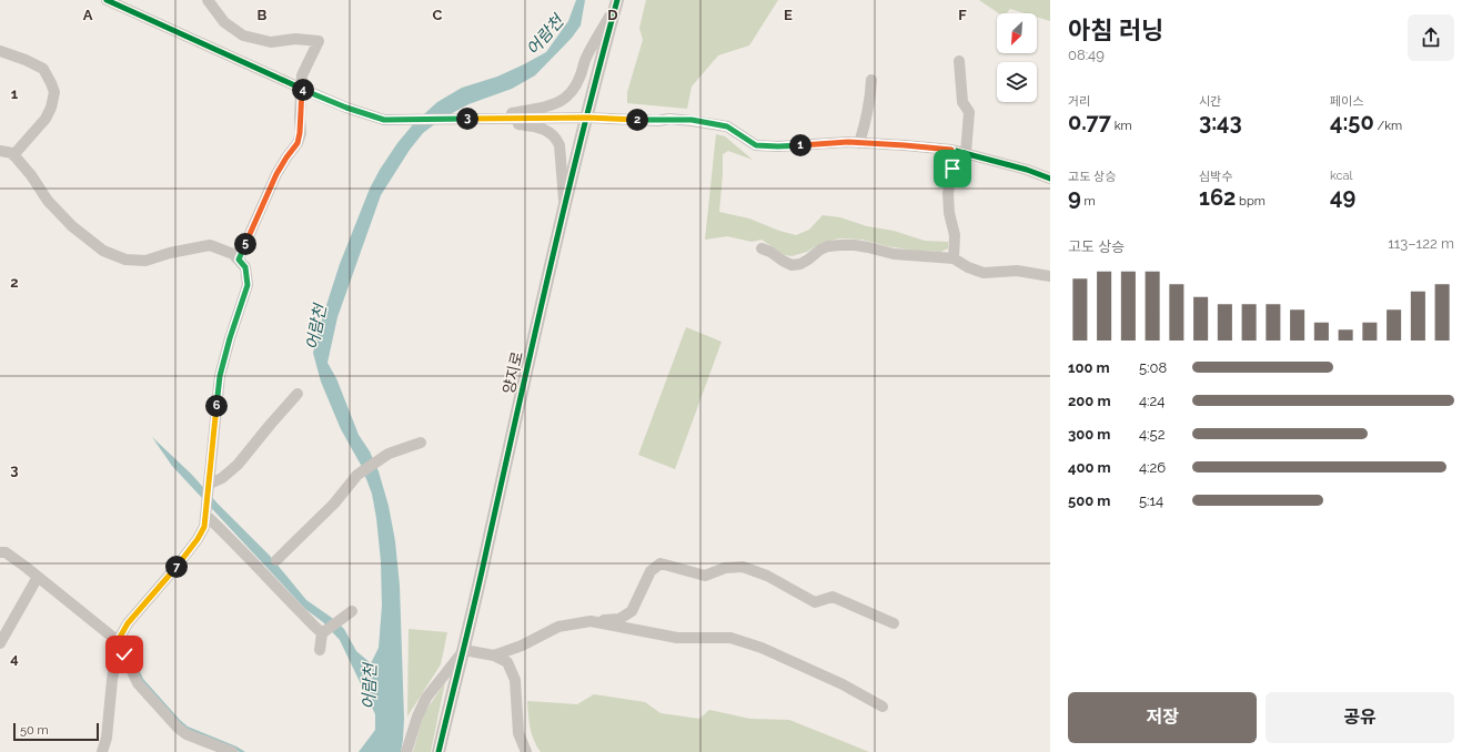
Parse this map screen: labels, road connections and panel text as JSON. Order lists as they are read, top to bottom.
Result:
{
  "streets": {
    "street": ["양지로"]
  },
  "water": ["어람천"],
  "scale_bar": "50 m",
  "north": "bottom left",
  "page": {
    "heading": ["아침 러닝", "08:49"],
    "stats": [
      ["거리", "0.77 km"],
      ["시간", "3:43"],
      ["페이스", "4:50 /km"],
      ["고도 상승", "9 m"],
      ["심박수", "162 bpm"],
      ["kcal", "49"]
    ],
    "pins": [
      "4",
      "3",
      "2",
      "1",
      "5",
      "6",
      "7"
    ],
    "chart": ["고도 상승", "113–122 m"],
    "list": [
      {
        "name": "100 m",
        "note": "5:08"
      },
      {
        "name": "200 m",
        "note": "4:24"
      },
      {
        "name": "300 m",
        "note": "4:52"
      },
      {
        "name": "400 m",
        "note": "4:26"
      },
      {
        "name": "500 m",
        "note": "5:14"
      }
    ],
    "buttons": ["저장", "공유"],
    "scale": "50 m"
  },
  "grid": {
    "columns": [
      "A",
      "B",
      "C",
      "D",
      "E",
      "F"
    ],
    "rows": [
      "1",
      "2",
      "3",
      "4"
    ]
  }
}
